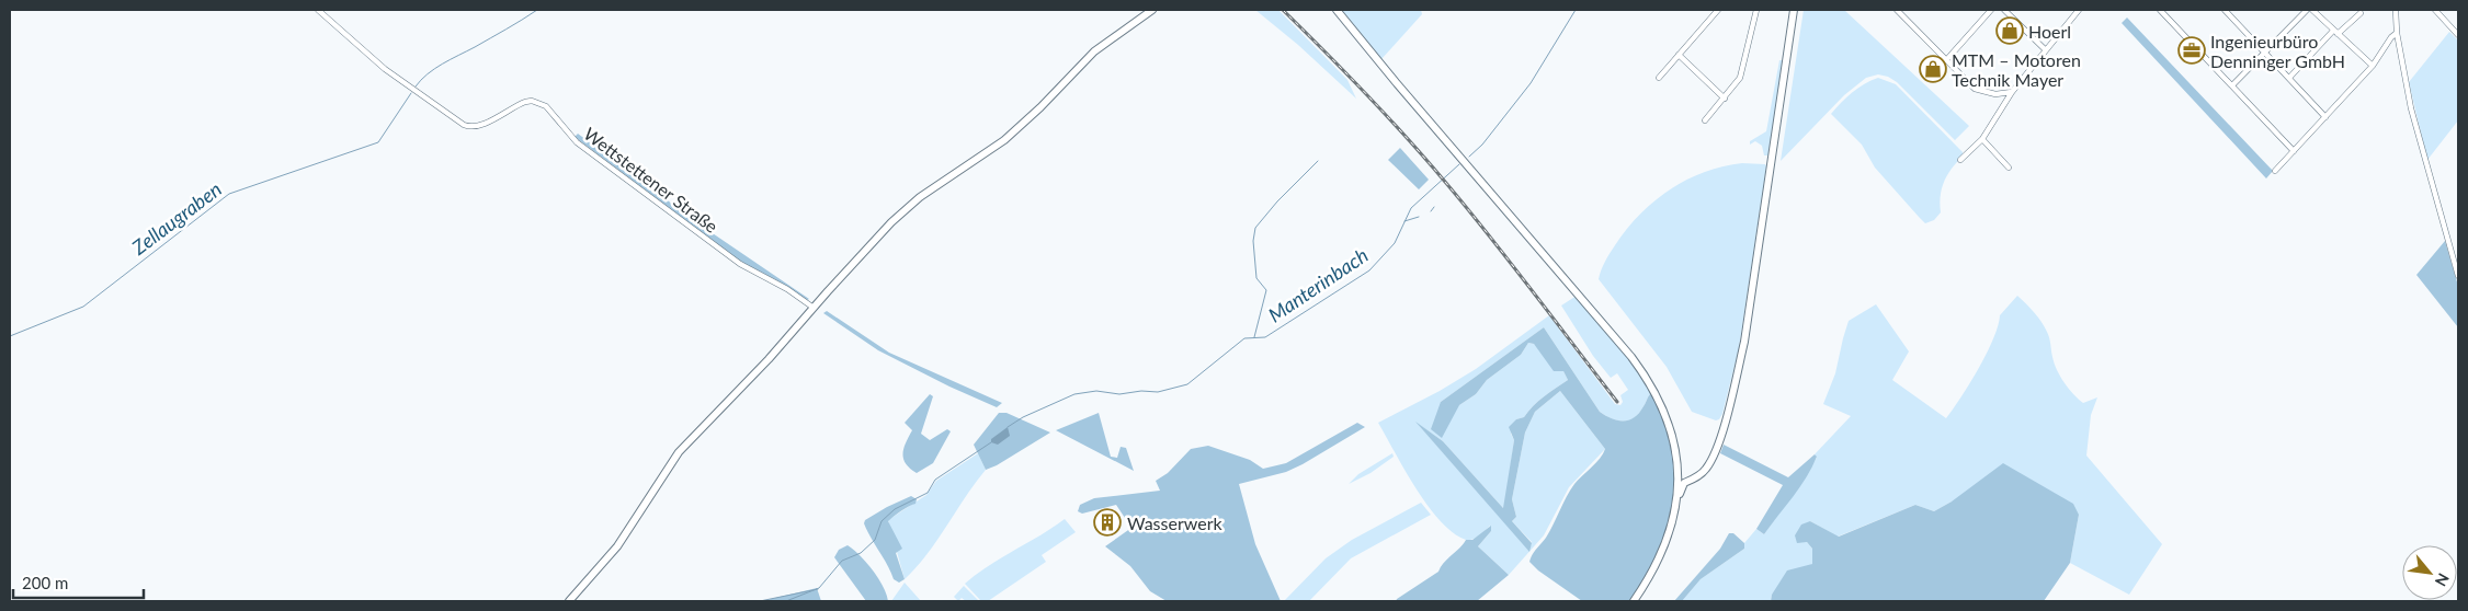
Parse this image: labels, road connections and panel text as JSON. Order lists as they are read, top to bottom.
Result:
{
  "streets": {
    "street": ["Wettstettener Straße"]
  },
  "water": ["Zellaugraben", "Manterinbach"],
  "places": {
    "shop": ["Hoerl", "MTM – Motoren Technik Mayer"],
    "office": ["Ingenieurbüro Denninger GmbH"],
    "building": ["Wasserwerk"]
  },
  "scale_bar": "200 m",
  "north": "bottom right"
}
